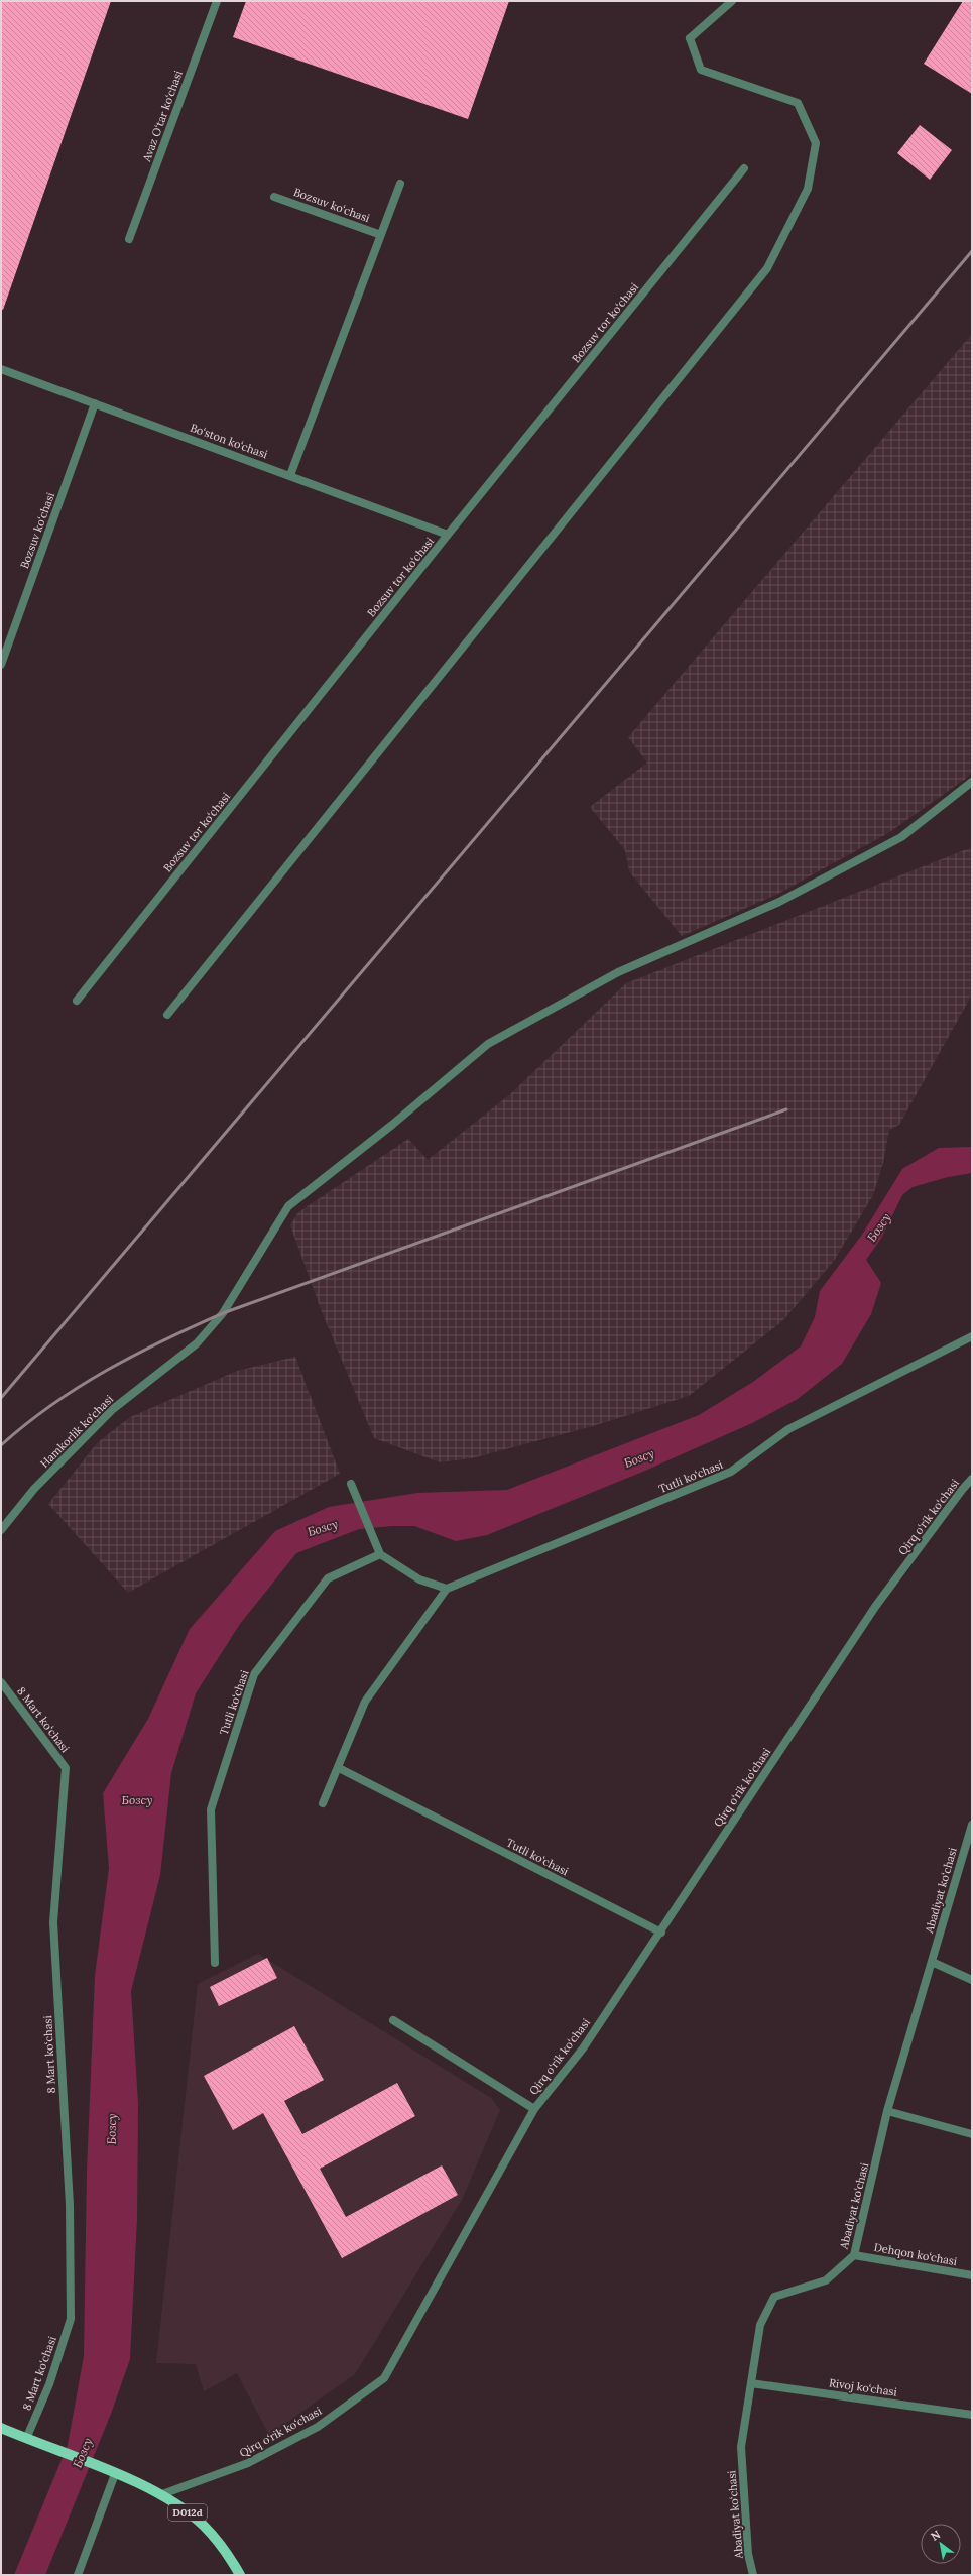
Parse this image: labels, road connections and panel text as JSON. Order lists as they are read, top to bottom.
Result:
{
  "streets": {
    "main road": ["D012d"],
    "street": [
      "Avaz O‘tar ko‘chasi",
      "Bozsuv ko‘chasi",
      "Bozsuv tor ko‘chasi",
      "Bo‘ston ko‘chasi",
      "Hamkorlik ko‘chasi",
      "Tutli ko‘chasi",
      "Qirq o‘rik ko‘chasi",
      "8 Mart ko‘chasi",
      "Abadiyat ko‘chasi",
      "Dehqon ko‘chasi",
      "Rivoj ko‘chasi"
    ]
  },
  "crossings": [
    ["Bozsuv ko‘chasi", "Bo‘ston ko‘chasi"],
    ["Bozsuv tor ko‘chasi", "Bo‘ston ko‘chasi"],
    ["Tutli ko‘chasi", "Qirq o‘rik ko‘chasi"],
    ["Qirq o‘rik ko‘chasi", "D012d"],
    ["8 Mart ko‘chasi", "D012d"],
    ["Abadiyat ko‘chasi", "Dehqon ko‘chasi"],
    ["Abadiyat ko‘chasi", "Rivoj ko‘chasi"]
  ],
  "water": ["Бозсу"],
  "north": "top left"
}
